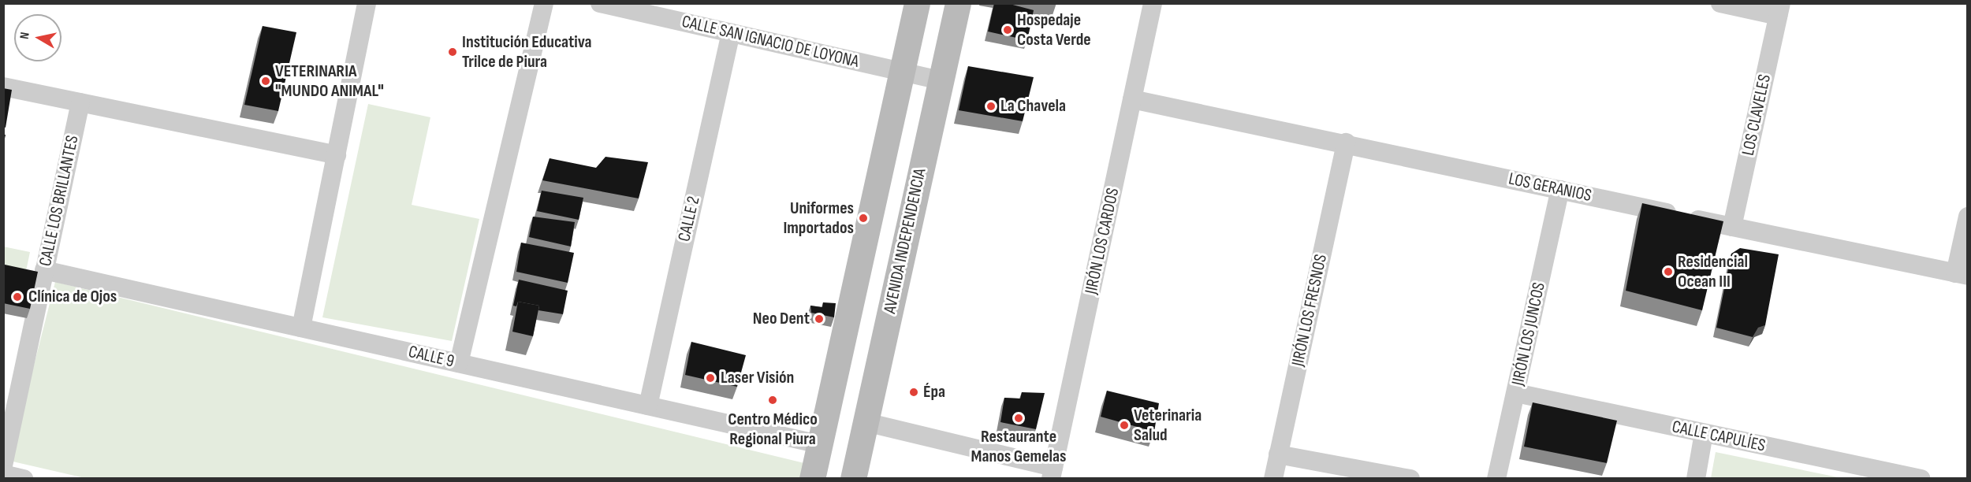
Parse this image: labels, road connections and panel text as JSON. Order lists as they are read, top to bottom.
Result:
{
  "streets": {
    "main road": ["AVENIDA INDEPENDENCIA"],
    "street": [
      "CALLE SAN IGNACIO DE LOYONA",
      "LOS CLAVELES",
      "LOS GERANIOS",
      "CALLE LOS BRILLANTES",
      "CALLE 2",
      "JIRÓN LOS CARDOS",
      "JIRÓN LOS FRESNOS",
      "JIRÓN LOS JUNCOS",
      "CALLE 9",
      "CALLE CAPULÍES"
    ]
  },
  "crossings": [
    ["CALLE SAN IGNACIO DE LOYONA", "CALLE 2"],
    ["CALLE SAN IGNACIO DE LOYONA", "AVENIDA INDEPENDENCIA"],
    ["LOS CLAVELES", "LOS GERANIOS"],
    ["LOS GERANIOS", "JIRÓN LOS CARDOS"],
    ["LOS GERANIOS", "JIRÓN LOS FRESNOS"],
    ["LOS GERANIOS", "JIRÓN LOS JUNCOS"],
    ["CALLE LOS BRILLANTES", "CALLE 9"],
    ["CALLE 2", "CALLE 9"],
    ["JIRÓN LOS JUNCOS", "CALLE CAPULÍES"]
  ],
  "places": [
    "Hospedaje Costa Verde",
    "Institución Educativa Trilce de Piura",
    "VETERINARIA \"MUNDO ANIMAL\"",
    "La Chavela",
    "Uniformes Importados",
    "Residencial Ocean III",
    "Clínica de Ojos",
    "Neo Dent",
    "Laser Visión",
    "Épa",
    "Centro Médico Regional Piura",
    "Restaurante Manos Gemelas",
    "Veterinaria Salud"
  ],
  "north": "left"
}
